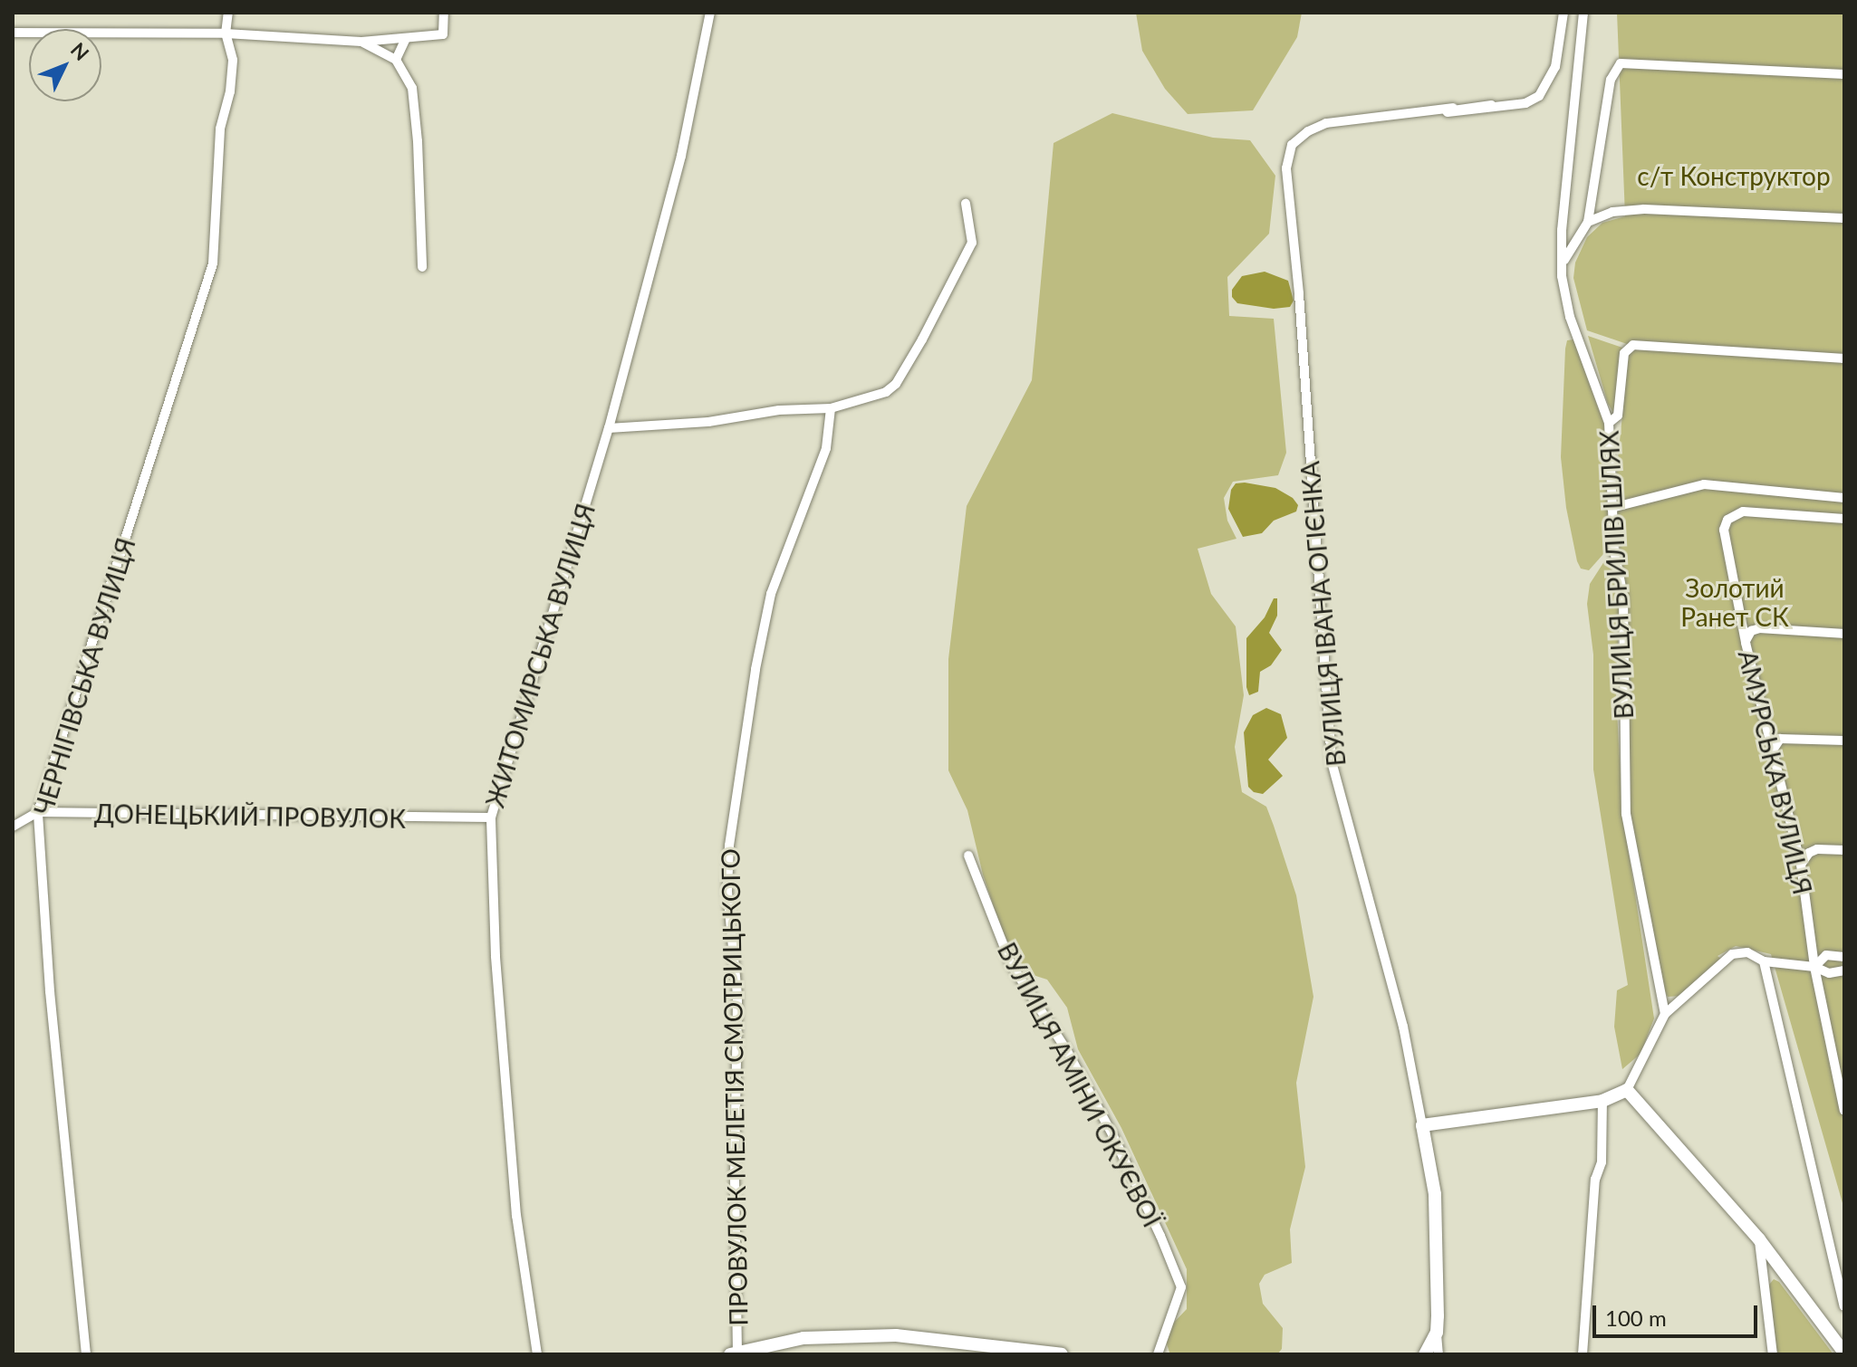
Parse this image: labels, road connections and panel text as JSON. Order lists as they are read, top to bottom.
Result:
{
  "streets": {
    "street": [
      "ВУЛИЦЯ БРИЛІВ ШЛЯХ",
      "ВУЛИЦЯ ІВАНА ОГІЄНКА",
      "ЖИТОМИРСЬКА ВУЛИЦЯ",
      "ЧЕРНІГІВСЬКА ВУЛИЦЯ",
      "АМУРСЬКА ВУЛИЦЯ",
      "ДОНЕЦЬКИЙ ПРОВУЛОК",
      "ВУЛИЦЯ АМІНИ ОКУЄВОЇ",
      "ПРОВУЛОК МЕЛЕТІЯ СМОТРИЦЬКОГО"
    ]
  },
  "crossings": [
    ["ЖИТОМИРСЬКА ВУЛИЦЯ", "ДОНЕЦЬКИЙ ПРОВУЛОК"],
    ["ЧЕРНІГІВСЬКА ВУЛИЦЯ", "ДОНЕЦЬКИЙ ПРОВУЛОК"]
  ],
  "parks": ["с/т Конструктор", "Золотий Ранет СК"],
  "scale_bar": "100 m",
  "north": "top right"
}
